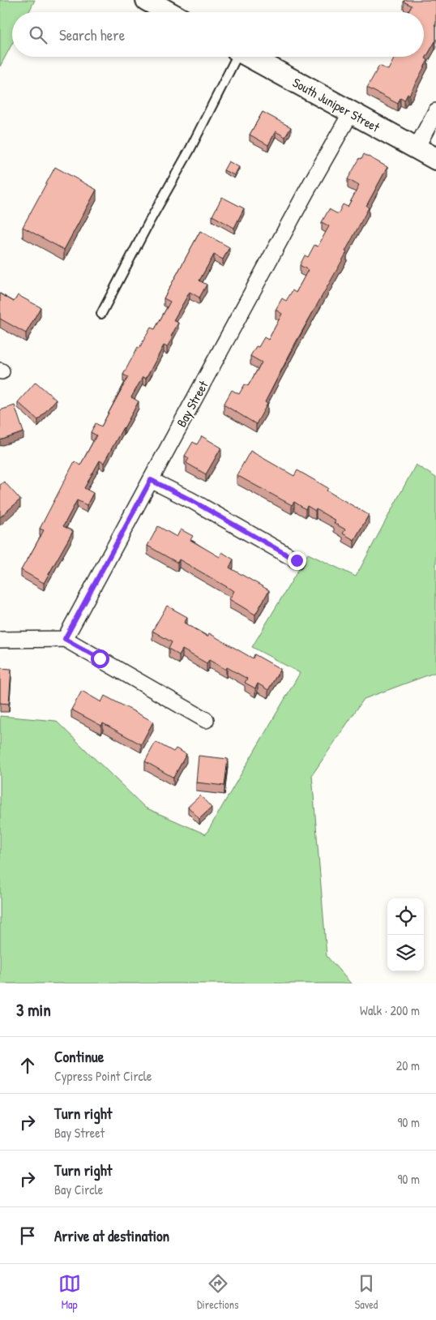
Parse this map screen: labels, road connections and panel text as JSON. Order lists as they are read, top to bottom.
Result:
{
  "streets": {
    "street": ["South Juniper Street", "Bay Street"]
  },
  "crossings": [
    ["South Juniper Street", "Bay Street"]
  ],
  "page": {
    "search": "Search here",
    "heading": ["3 min", "Walk · 200 m"],
    "list": [
      ["Continue", "Cypress Point Circle", "20 m"],
      ["Turn right", "Bay Street", "90 m"],
      ["Turn right", "Bay Circle", "90 m"],
      "Arrive at destination"
    ],
    "nav": ["Map", "Directions", "Saved"]
  }
}
